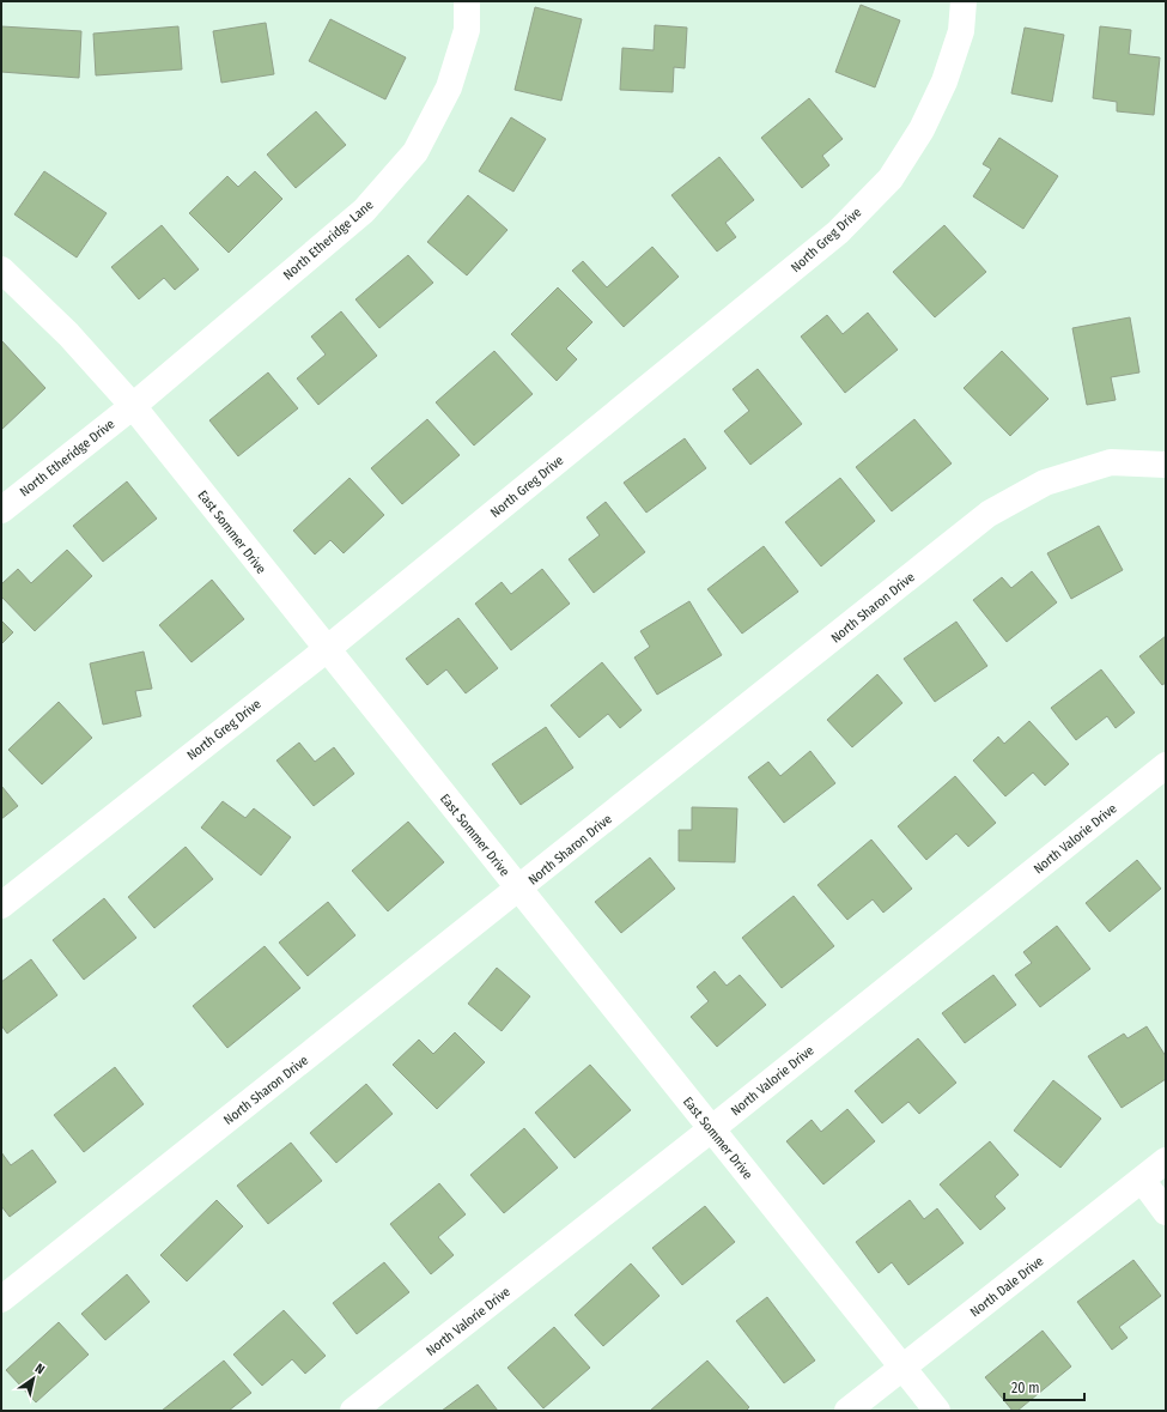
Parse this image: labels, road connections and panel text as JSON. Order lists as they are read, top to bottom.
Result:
{
  "streets": {
    "street": [
      "North Etheridge Lane",
      "North Greg Drive",
      "North Etheridge Drive",
      "East Sommer Drive",
      "North Sharon Drive",
      "North Valorie Drive",
      "North Dale Drive"
    ]
  },
  "crossings": [
    ["North Etheridge Lane", "North Etheridge Drive"],
    ["North Etheridge Lane", "East Sommer Drive"],
    ["North Greg Drive", "East Sommer Drive"],
    ["North Etheridge Drive", "East Sommer Drive"],
    ["East Sommer Drive", "North Sharon Drive"],
    ["East Sommer Drive", "North Valorie Drive"],
    ["East Sommer Drive", "North Dale Drive"]
  ],
  "scale_bar": "20 m",
  "north": "top right"
}
